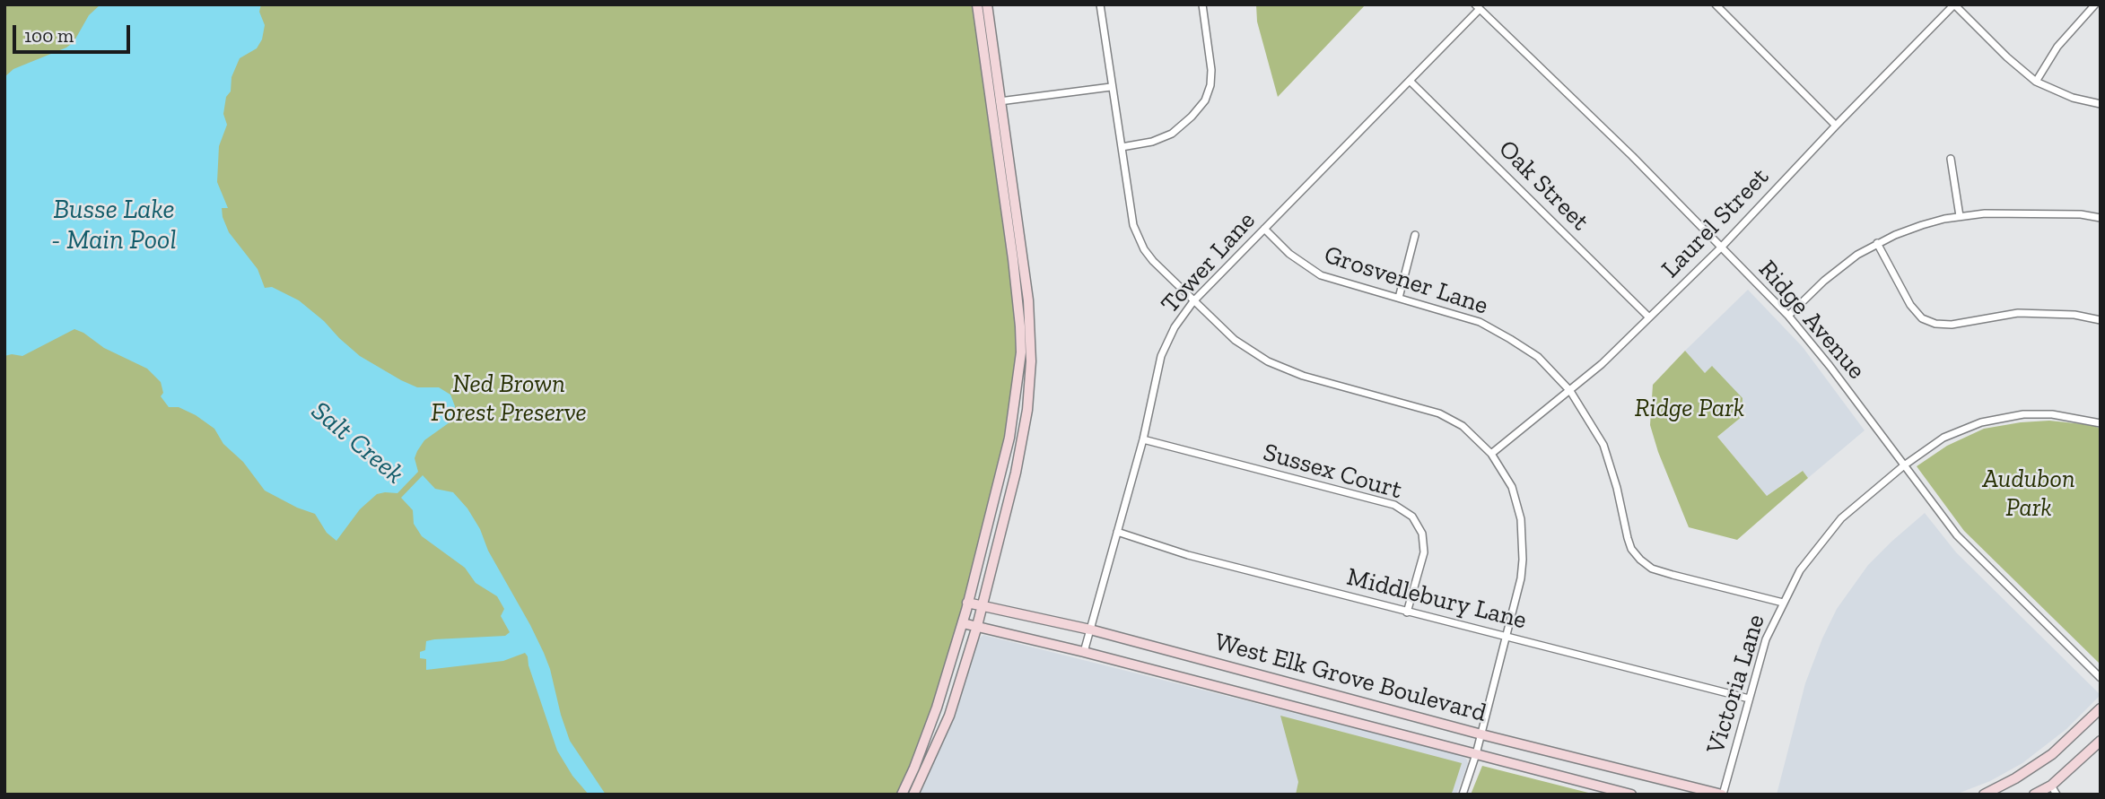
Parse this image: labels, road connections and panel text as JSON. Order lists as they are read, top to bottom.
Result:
{
  "streets": {
    "street": [
      "Oak Street",
      "Laurel Street",
      "Tower Lane",
      "Grosvener Lane",
      "Ridge Avenue",
      "Sussex Court",
      "Middlebury Lane",
      "West Elk Grove Boulevard",
      "Victoria Lane"
    ]
  },
  "crossings": [
    ["Oak Street", "Laurel Street"],
    ["Oak Street", "Tower Lane"],
    ["Laurel Street", "Grosvener Lane"],
    ["Laurel Street", "Ridge Avenue"],
    ["Tower Lane", "Grosvener Lane"],
    ["Tower Lane", "Ridge Avenue"],
    ["Tower Lane", "Sussex Court"],
    ["Tower Lane", "Middlebury Lane"],
    ["Tower Lane", "West Elk Grove Boulevard"],
    ["Grosvener Lane", "Victoria Lane"],
    ["Ridge Avenue", "Victoria Lane"],
    ["Sussex Court", "Middlebury Lane"],
    ["Middlebury Lane", "Victoria Lane"],
    ["West Elk Grove Boulevard", "Victoria Lane"]
  ],
  "water": ["Busse Lake - Main Pool", "Salt Creek"],
  "parks": ["Ned Brown Forest Preserve", "Ridge Park", "Audubon Park"],
  "scale_bar": "100 m"
}
